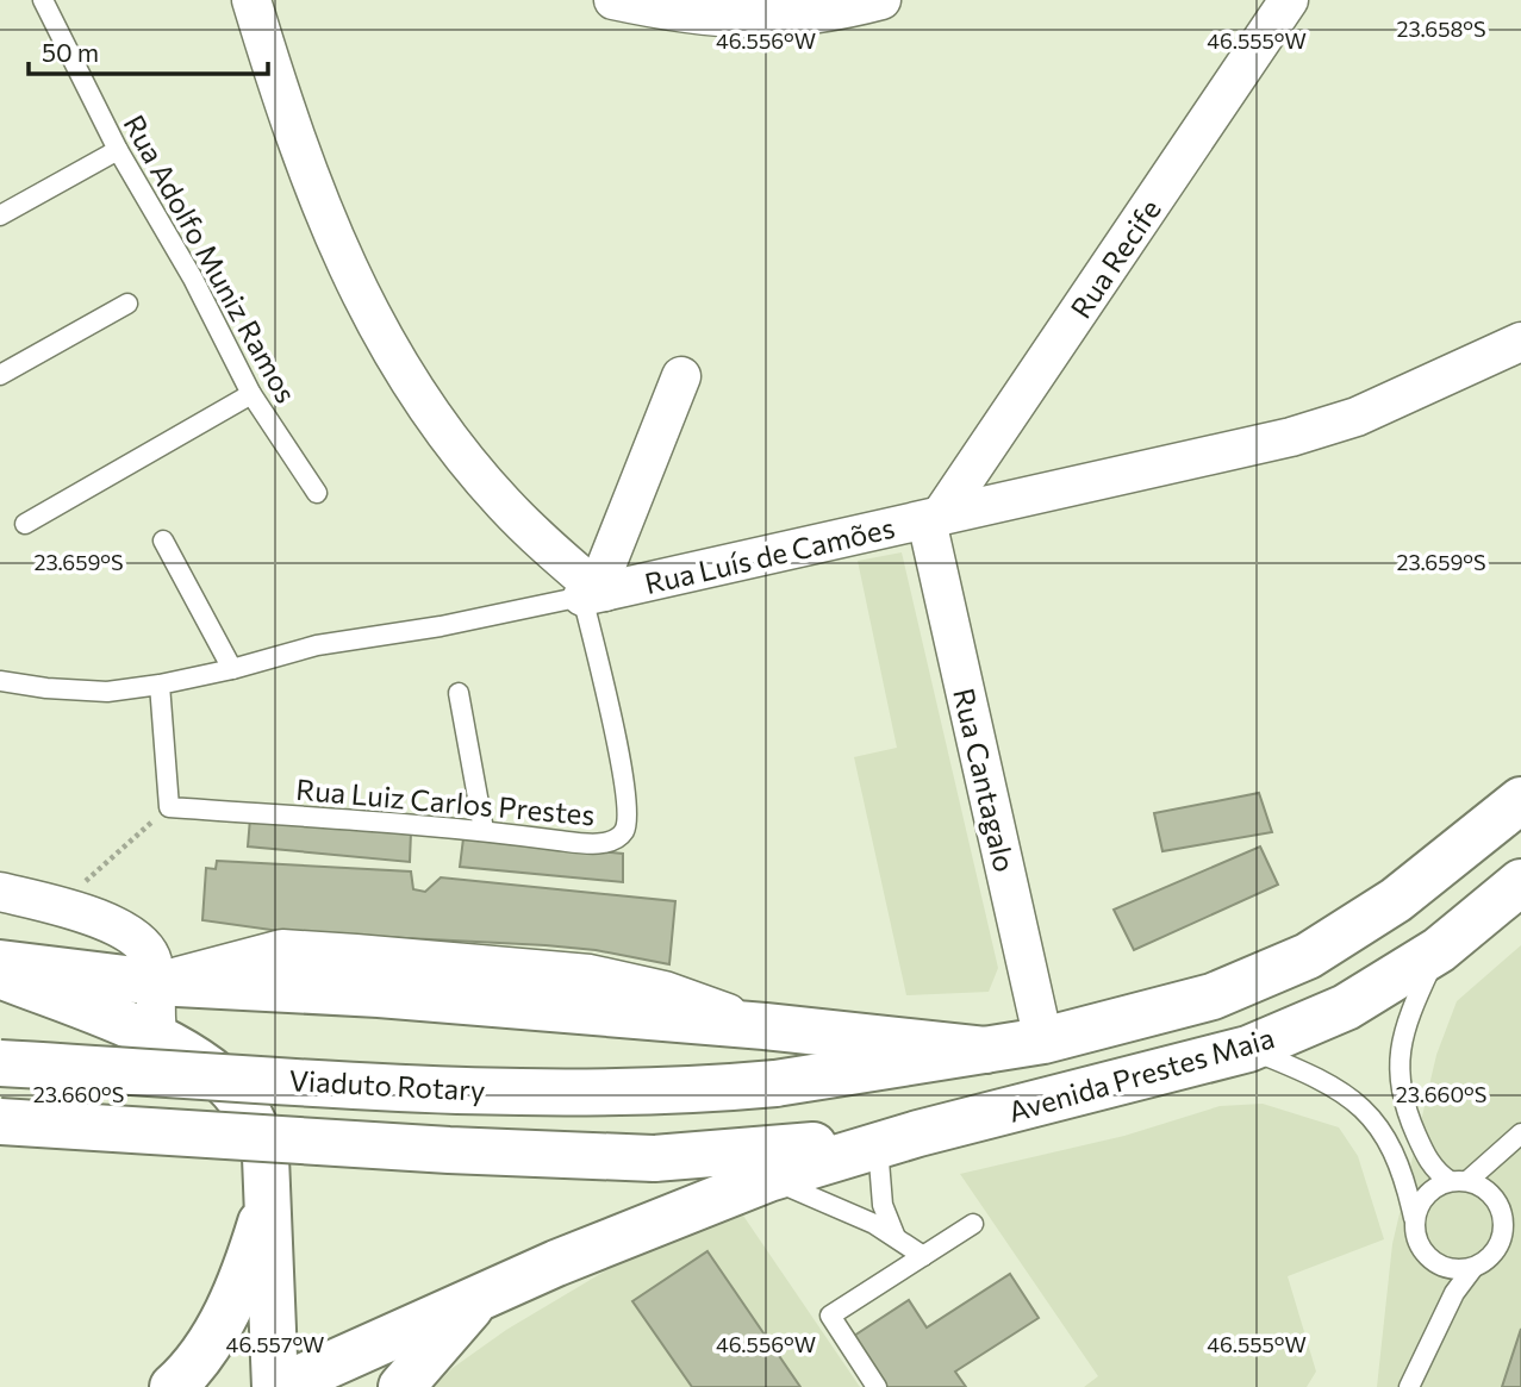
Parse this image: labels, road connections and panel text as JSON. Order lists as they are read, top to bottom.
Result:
{
  "streets": {
    "main road": ["Avenida Prestes Maia", "Viaduto Rotary"],
    "street": ["Rua Recife", "Rua Luís de Camões", "Rua Cantagalo"],
    "lane": ["Rua Adolfo Muniz Ramos", "Rua Luiz Carlos Prestes"]
  },
  "crossings": [
    ["Rua Recife", "Rua Luís de Camões"],
    ["Rua Recife", "Rua Cantagalo"],
    ["Rua Luís de Camões", "Rua Cantagalo"],
    ["Rua Luís de Camões", "Rua Luiz Carlos Prestes"],
    ["Rua Cantagalo", "Avenida Prestes Maia"],
    ["Avenida Prestes Maia", "Viaduto Rotary"]
  ],
  "scale_bar": "50 m",
  "coordinates": [
    "23.658°S",
    "46.556°W",
    "46.555°W",
    "23.659°S",
    "23.660°S",
    "46.557°W"
  ]
}
